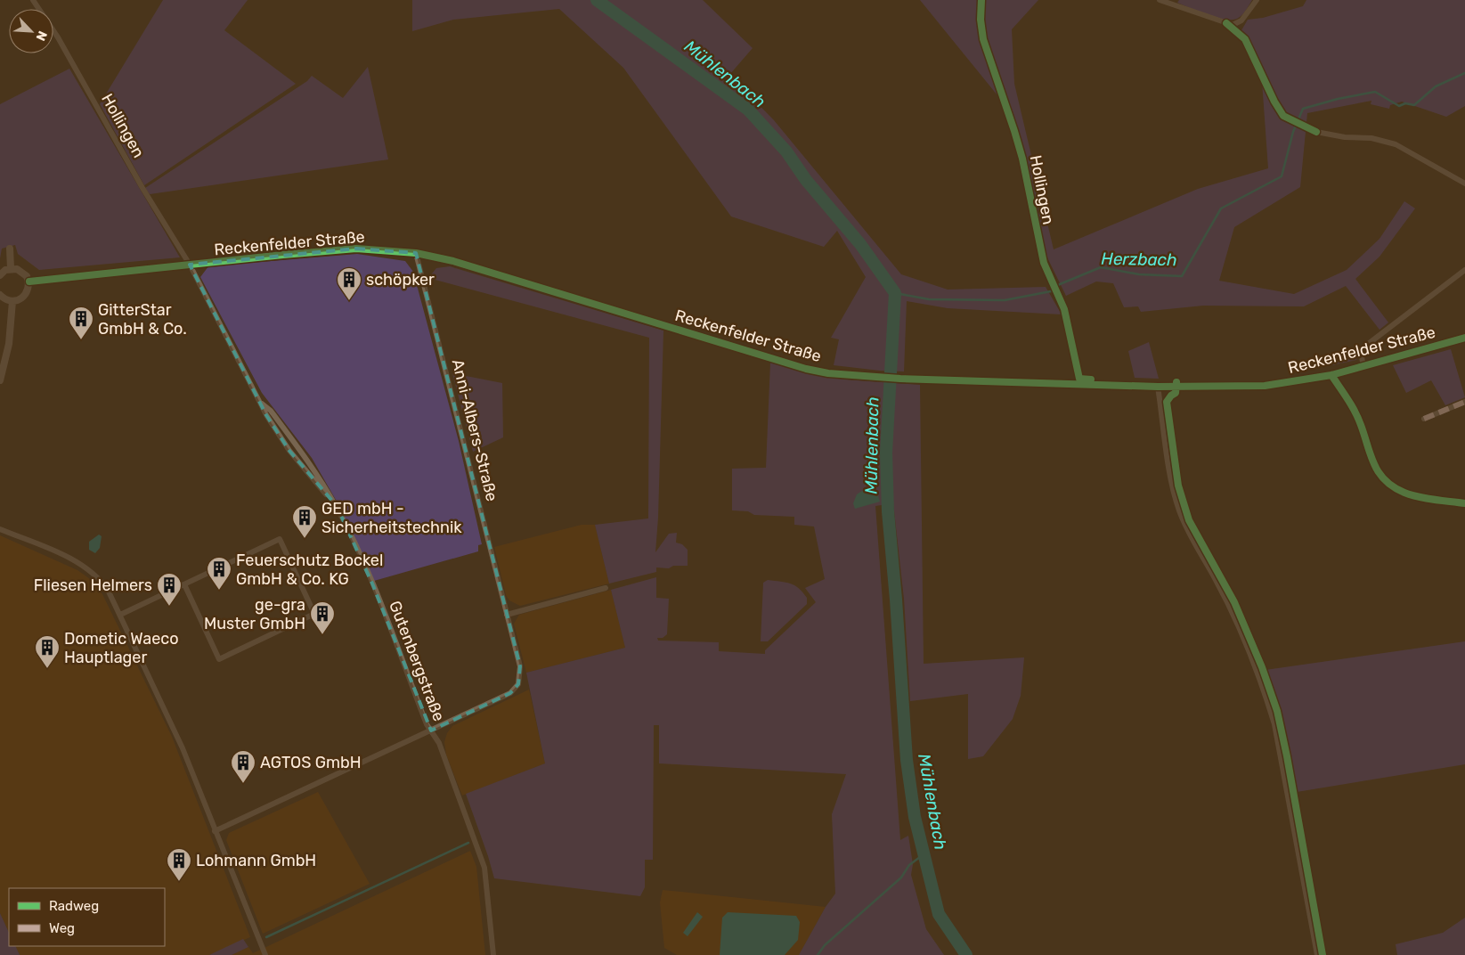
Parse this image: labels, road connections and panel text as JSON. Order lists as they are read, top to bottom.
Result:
{
  "streets": {
    "street": [
      "Hollingen",
      "Reckenfelder Straße",
      "Anni-Albers-Straße",
      "Gutenbergstraße"
    ]
  },
  "crossings": [
    ["Hollingen", "Reckenfelder Straße"],
    ["Hollingen", "Gutenbergstraße"],
    ["Reckenfelder Straße", "Anni-Albers-Straße"],
    ["Reckenfelder Straße", "Gutenbergstraße"],
    ["Anni-Albers-Straße", "Gutenbergstraße"]
  ],
  "water": ["Mühlenbach", "Herzbach"],
  "places": {
    "building": [
      "schöpker",
      "GitterStar GmbH & Co.",
      "GED mbH - Sicherheitstechnik",
      "Feuerschutz Bockel GmbH & Co. KG",
      "Fliesen Helmers",
      "ge-gra Muster GmbH",
      "Dometic Waeco Hauptlager",
      "AGTOS GmbH",
      "Lohmann GmbH"
    ]
  },
  "legend": ["Radweg", "Weg"],
  "north": "bottom right"
}
